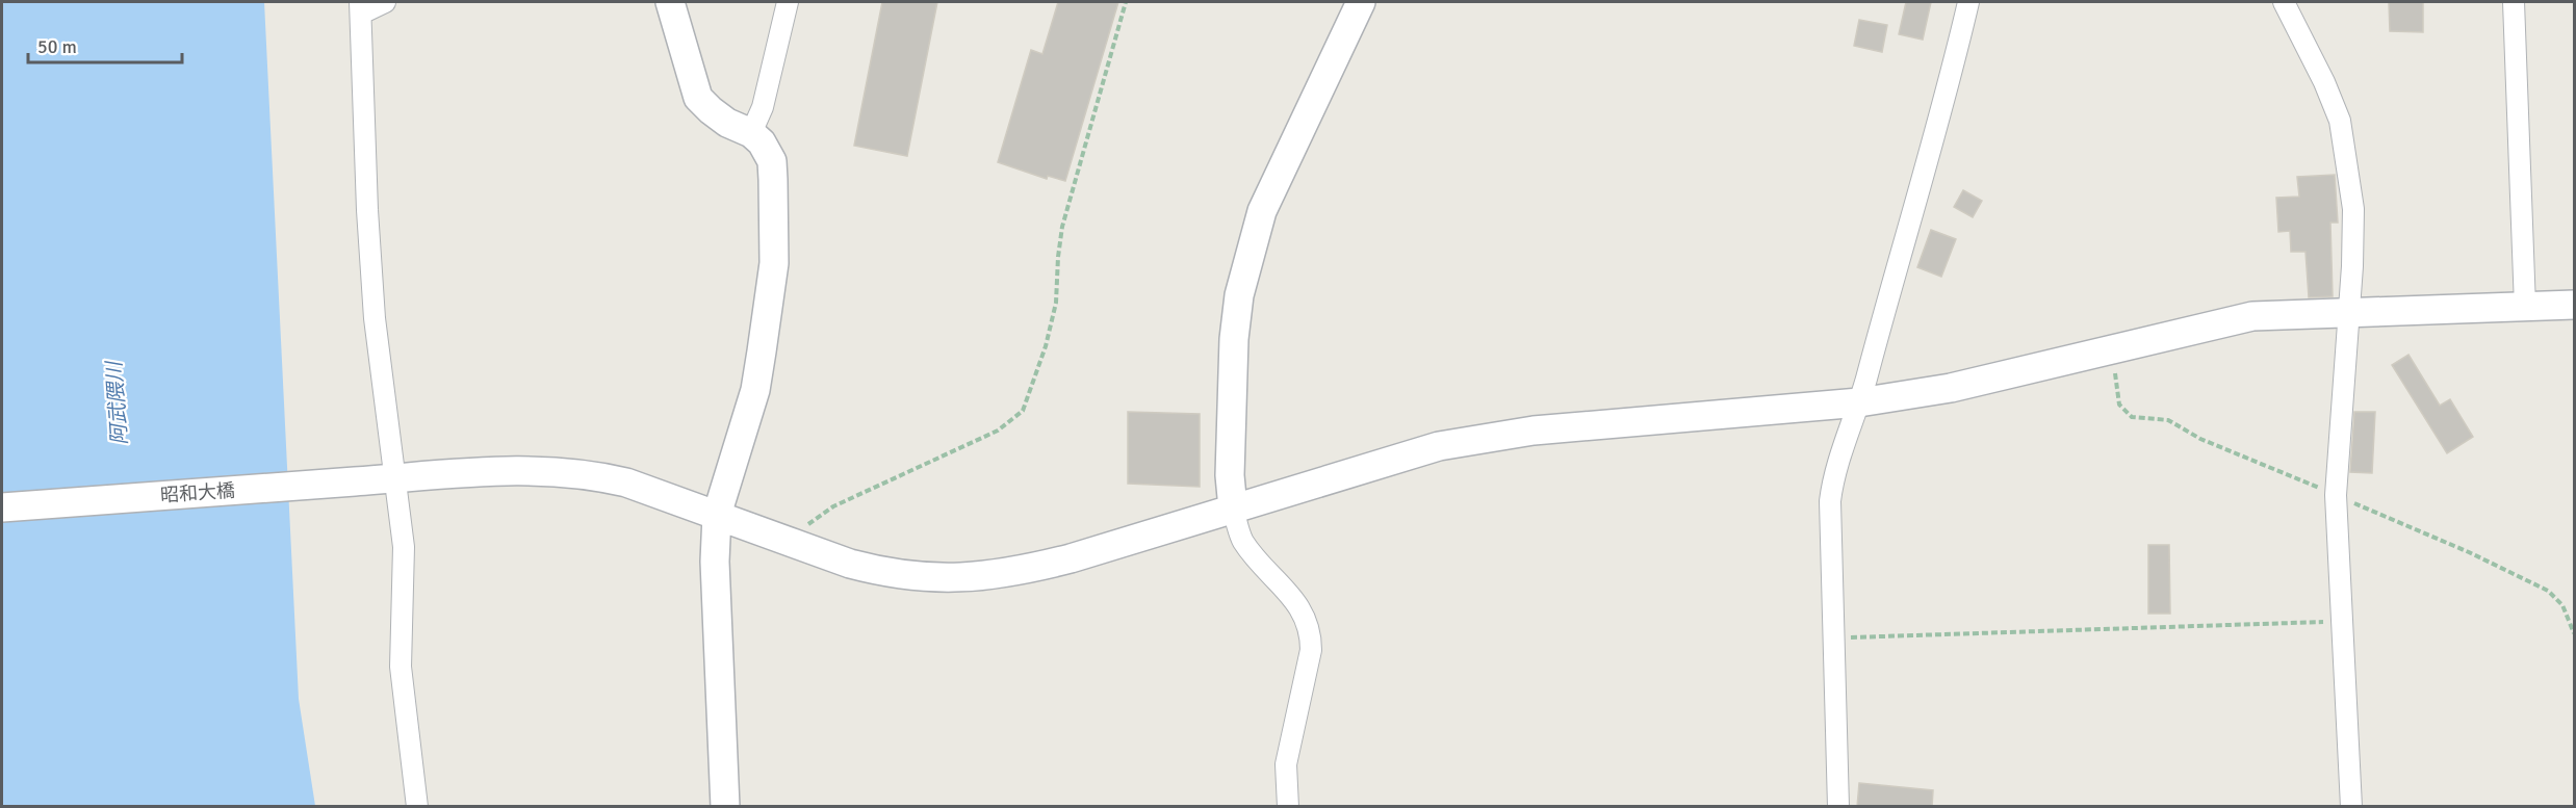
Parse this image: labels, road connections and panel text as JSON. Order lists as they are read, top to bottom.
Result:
{
  "streets": {
    "street": ["昭和大橋"]
  },
  "water": ["阿武隈川"],
  "scale_bar": "50 m"
}
